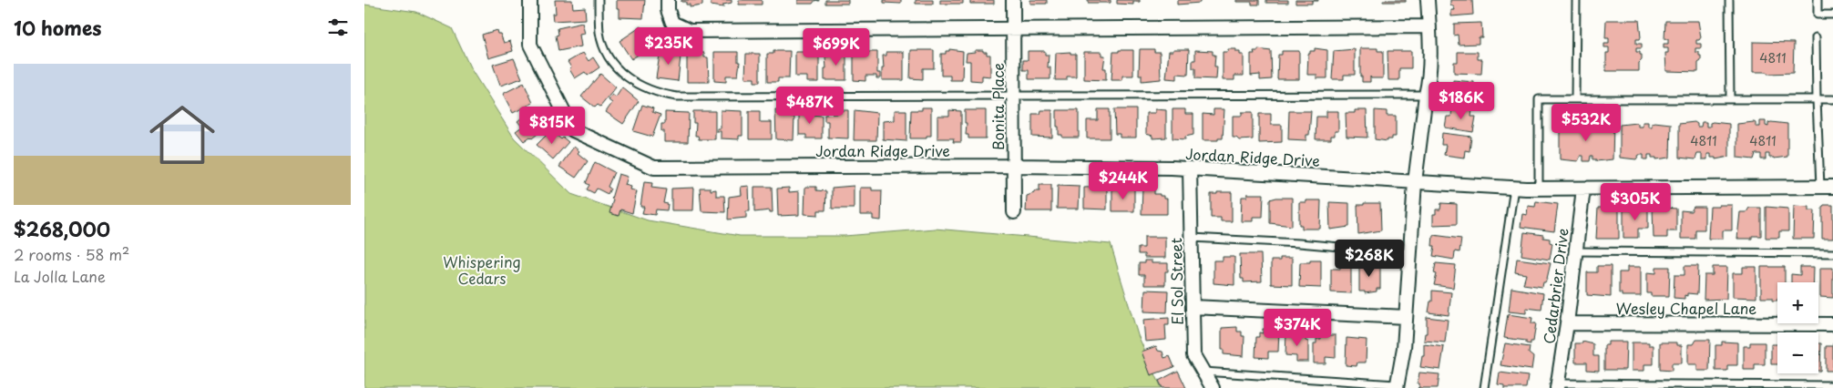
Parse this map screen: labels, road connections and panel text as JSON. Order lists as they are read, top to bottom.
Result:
{
  "streets": {
    "street": [
      "Bonita Place",
      "Jordan Ridge Drive",
      "El Sol Street",
      "Cedarbrier Drive",
      "Wesley Chapel Lane"
    ]
  },
  "crossings": [
    ["Bonita Place", "Jordan Ridge Drive"],
    ["Jordan Ridge Drive", "El Sol Street"],
    ["Jordan Ridge Drive", "Cedarbrier Drive"],
    ["Cedarbrier Drive", "Wesley Chapel Lane"]
  ],
  "parks": ["Whispering Cedars"],
  "house_numbers": ["4811", "4811", "4811"],
  "page": {
    "heading": "10 homes",
    "price": [
      "$235K",
      "$699K",
      "$186K",
      "$487K",
      "$532K",
      "$815K",
      "$244K",
      "$305K",
      "$268K",
      "$374K"
    ],
    "list": [
      {
        "name": "$268,000",
        "note": "2 rooms · 58 m² · La Jolla Lane"
      }
    ],
    "map_buttons": ["+", "−"]
  }
}
